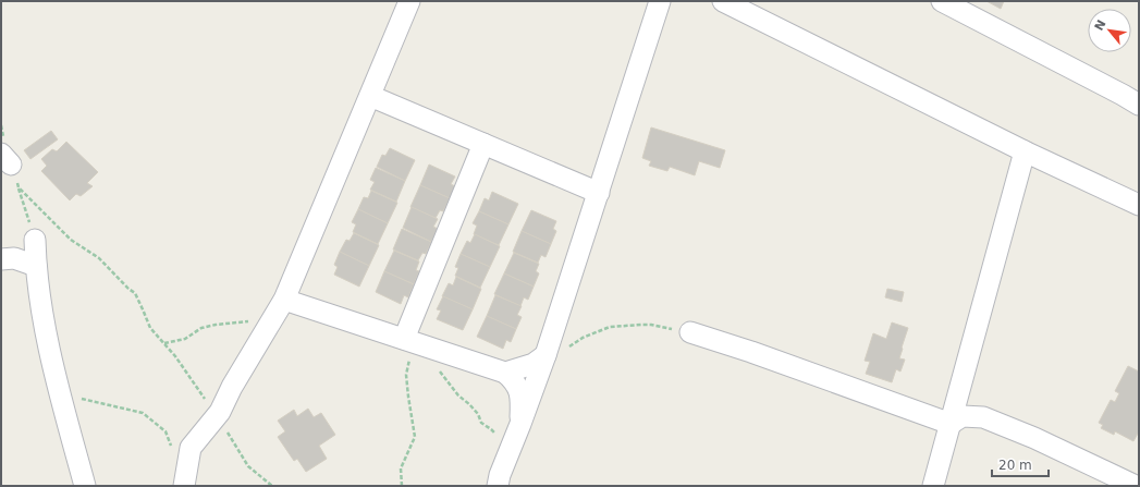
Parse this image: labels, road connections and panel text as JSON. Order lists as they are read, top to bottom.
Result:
{
  "scale_bar": "20 m",
  "north": "top left"
}
